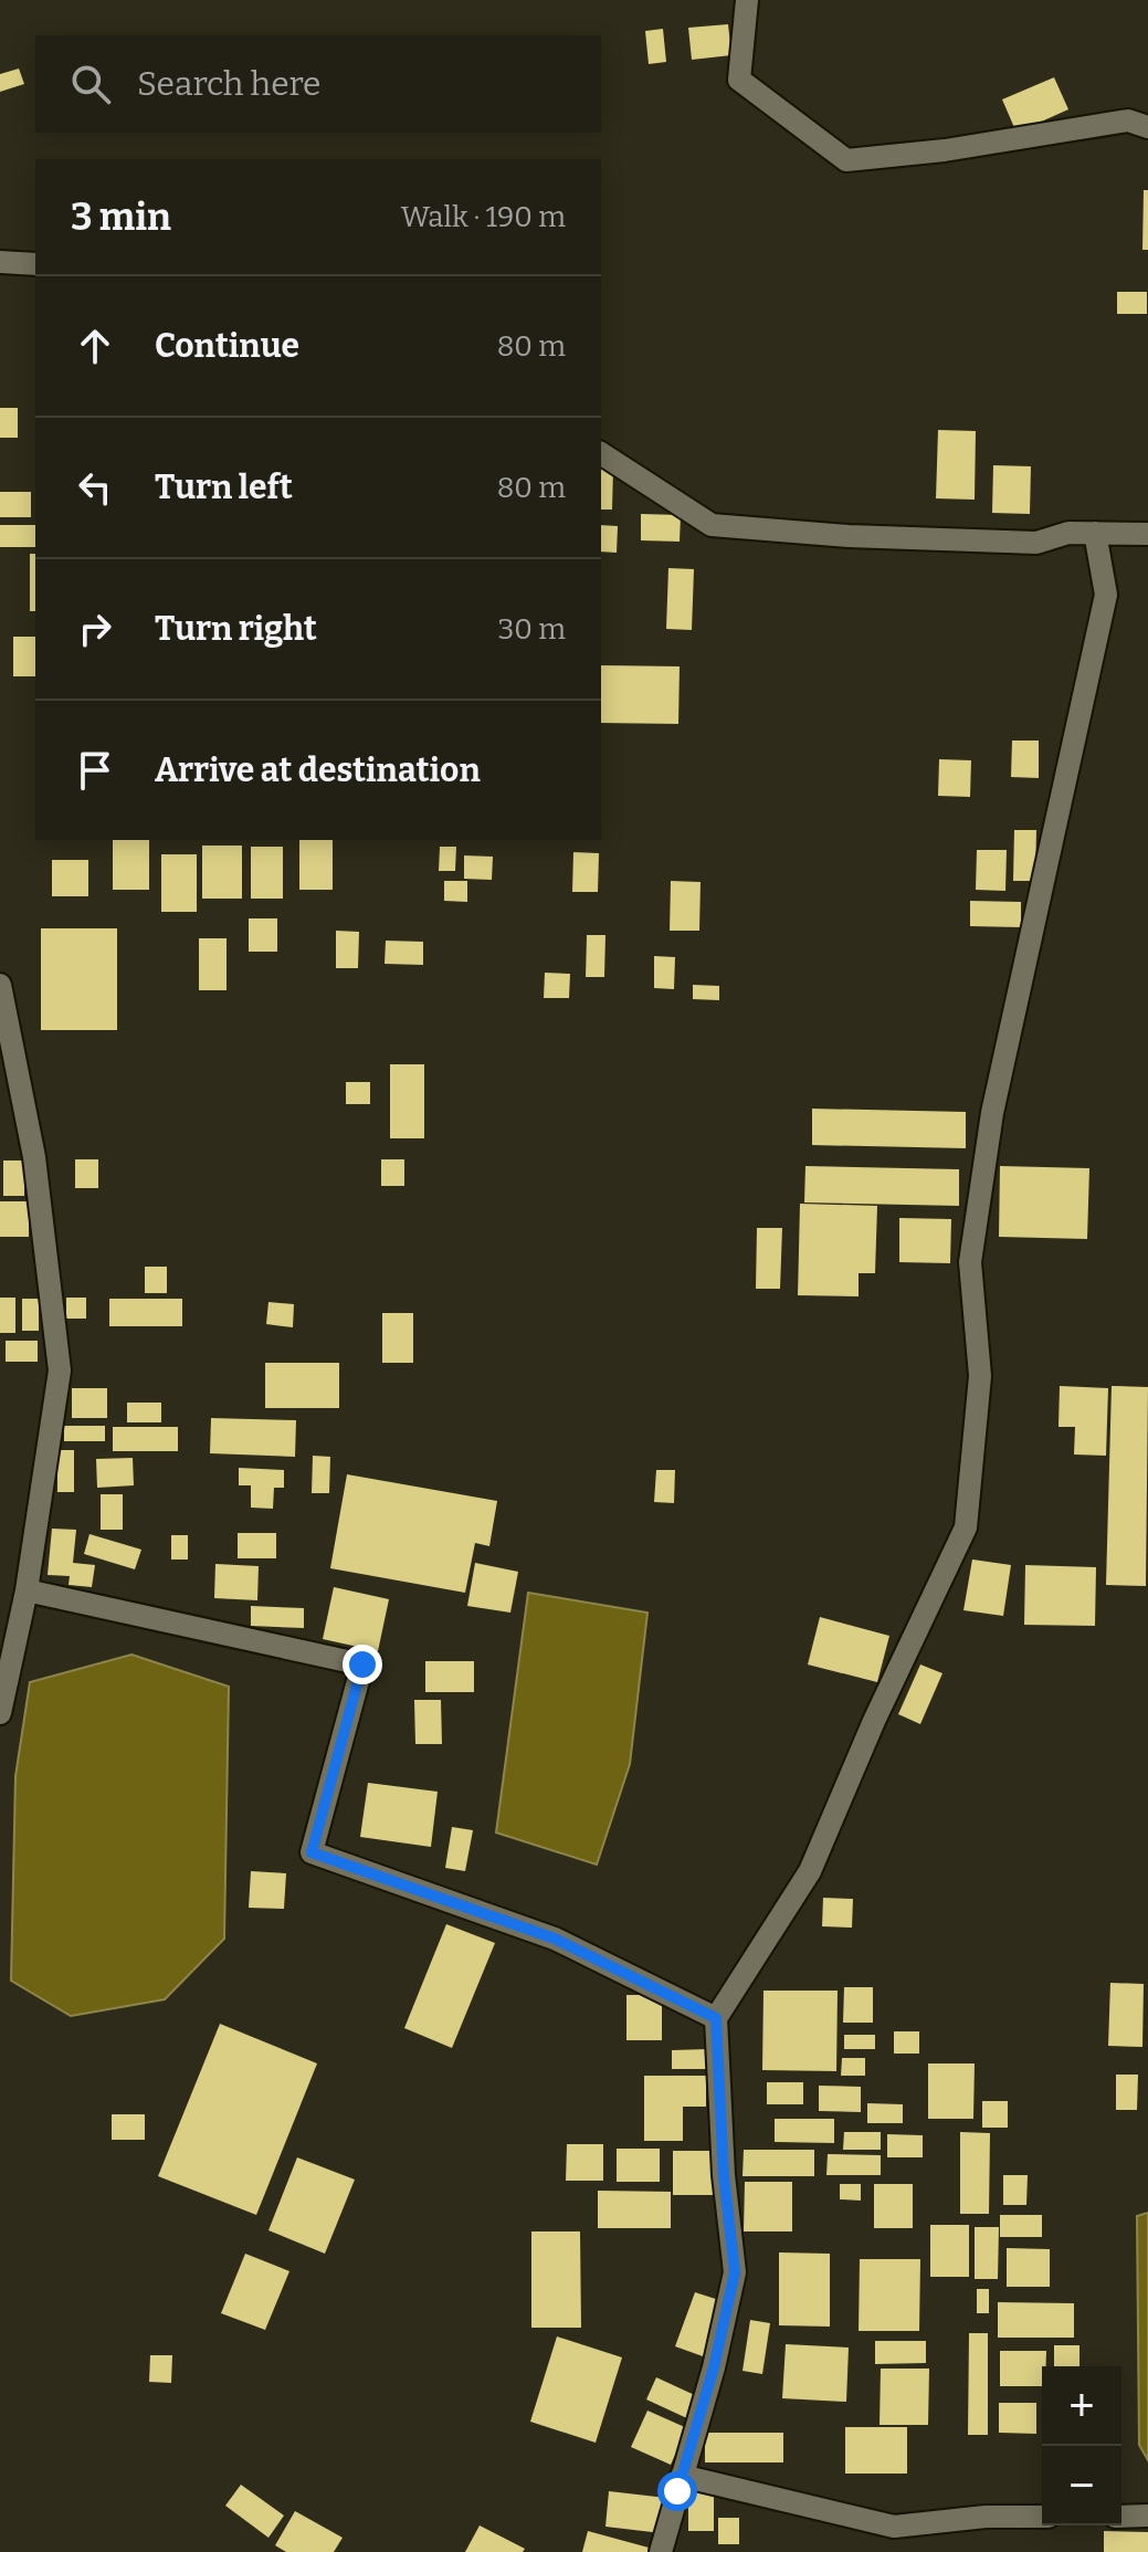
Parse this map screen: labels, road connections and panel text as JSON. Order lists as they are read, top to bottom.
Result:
{
  "page": {
    "search": "Search here",
    "heading": ["3 min", "Walk · 190 m"],
    "list": [
      ["Continue", "80 m"],
      ["Turn left", "80 m"],
      ["Turn right", "30 m"],
      "Arrive at destination"
    ],
    "map_buttons": ["+", "−"]
  }
}
